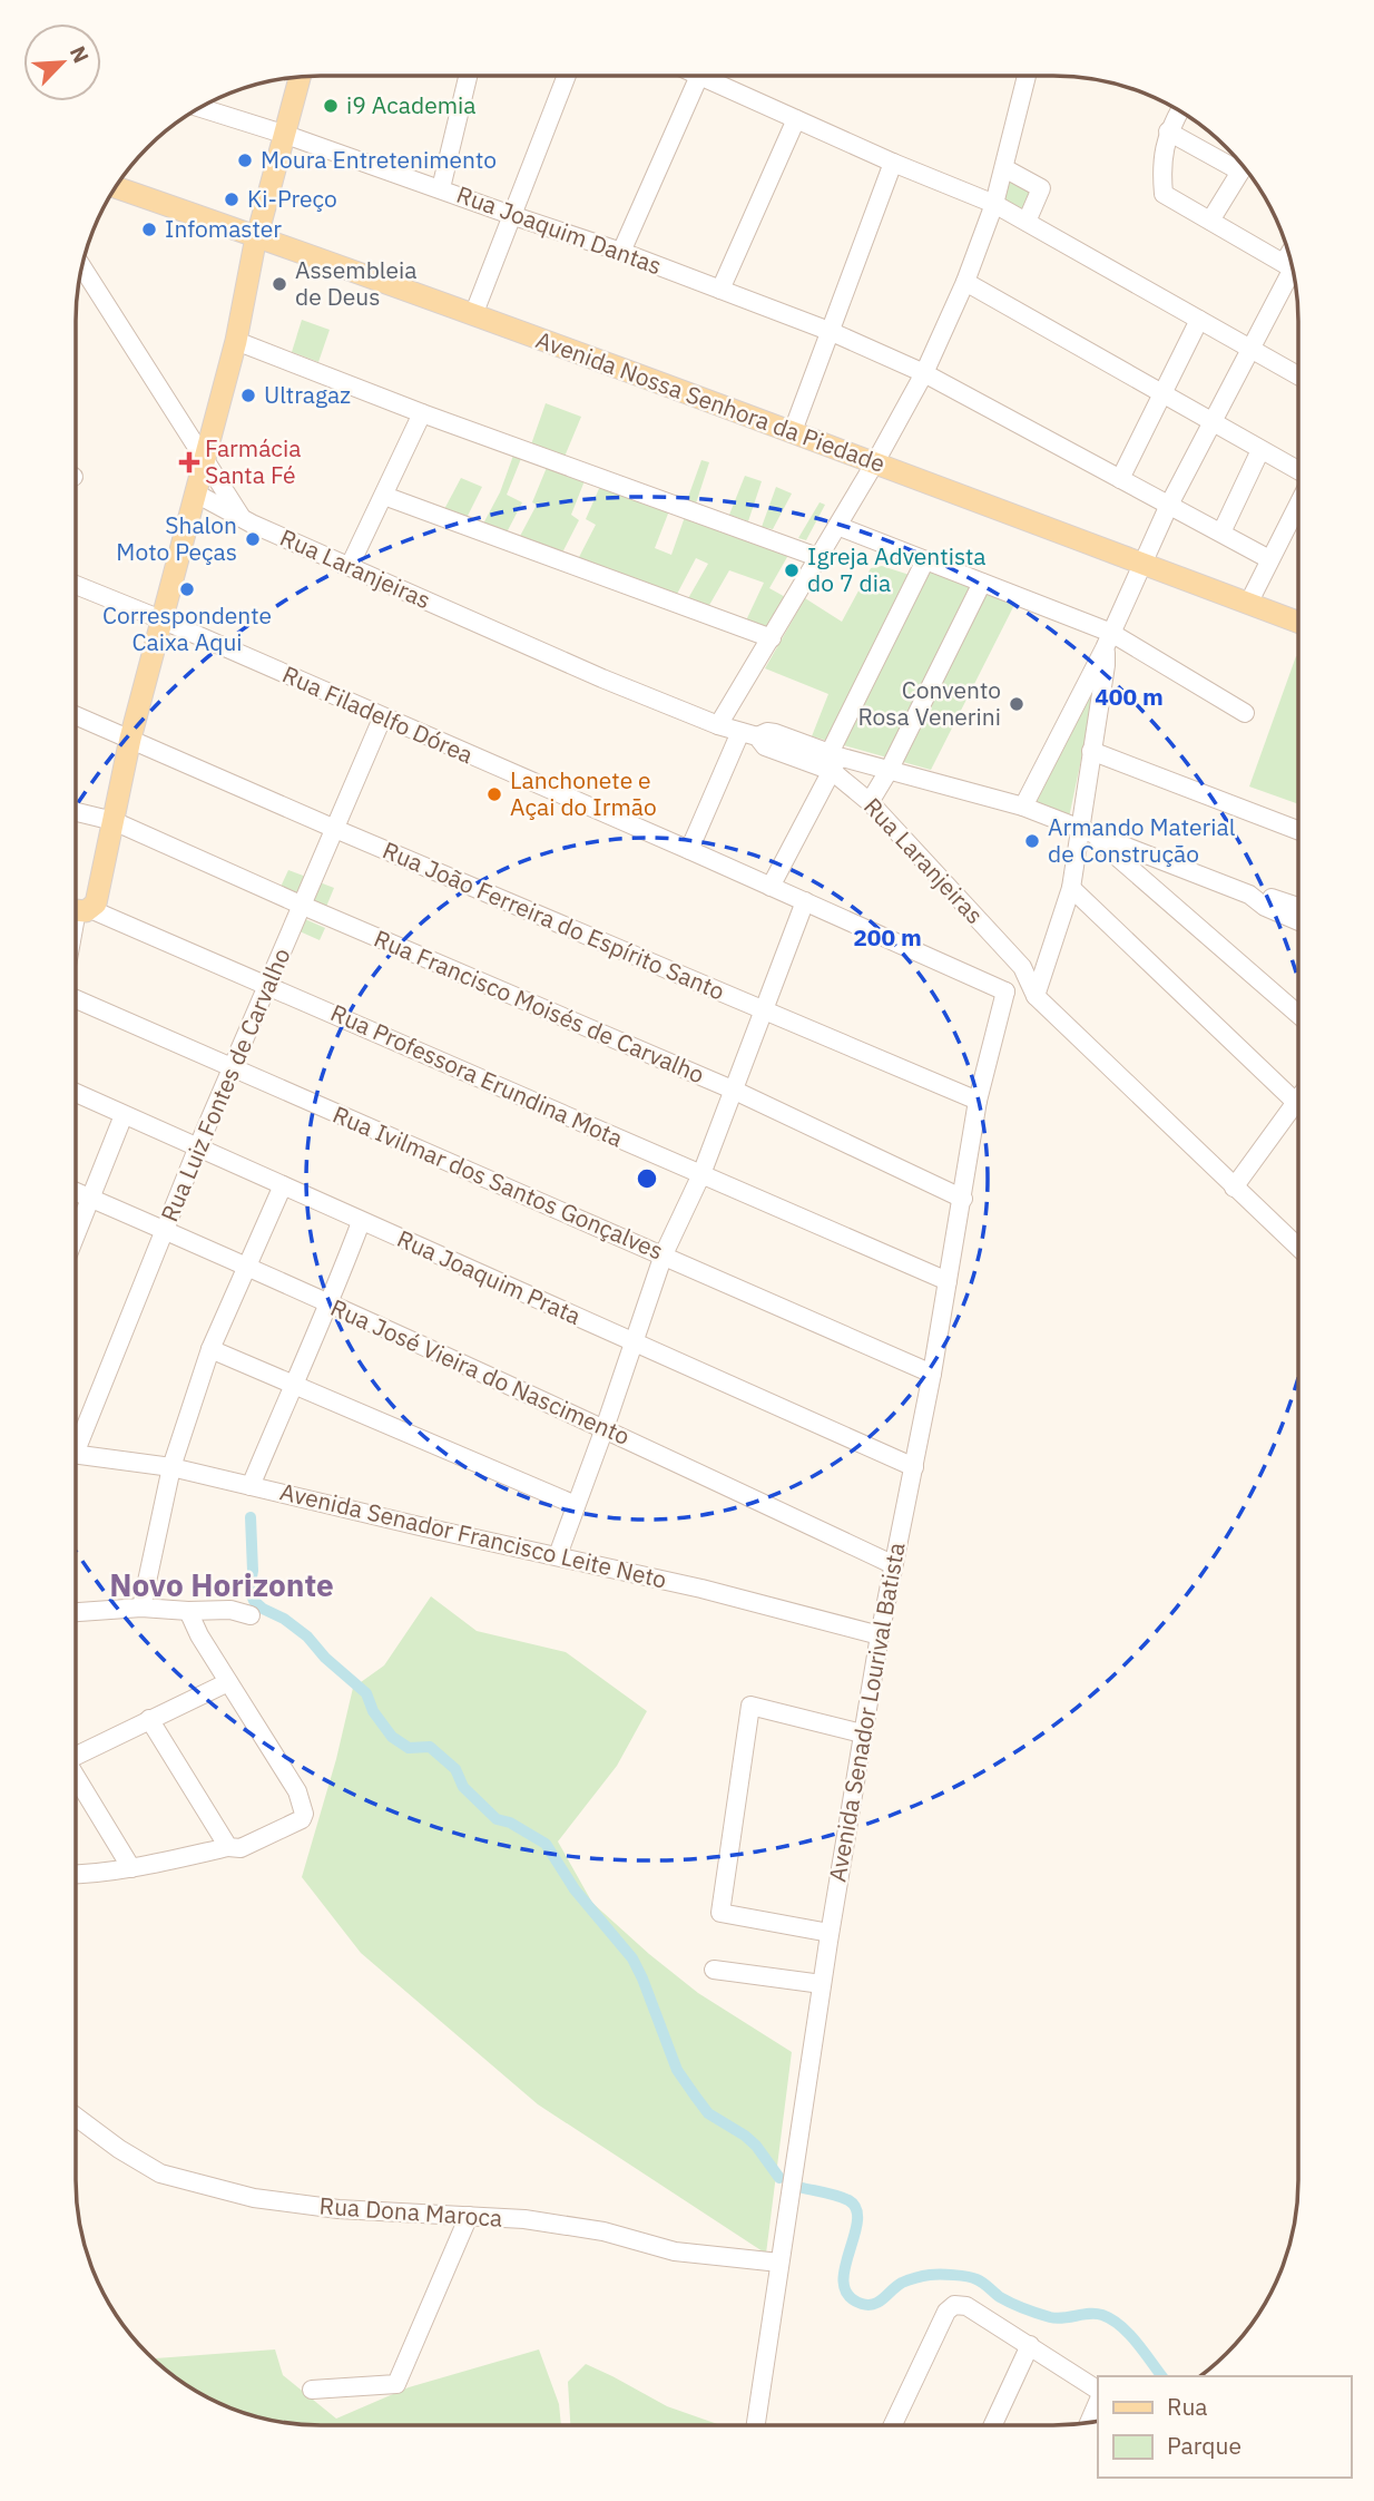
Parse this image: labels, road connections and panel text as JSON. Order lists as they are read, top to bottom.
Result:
{
  "streets": {
    "main road": ["Avenida Nossa Senhora da Piedade"],
    "street": [
      "Rua Joaquim Dantas",
      "Rua Laranjeiras",
      "Rua Filadelfo Dórea",
      "Rua João Ferreira do Espírito Santo",
      "Rua Francisco Moisés de Carvalho",
      "Rua Professora Erundina Mota",
      "Rua Luiz Fontes de Carvalho",
      "Rua Ivilmar dos Santos Gonçalves",
      "Rua Joaquim Prata",
      "Rua José Vieira do Nascimento",
      "Avenida Senador Francisco Leite Neto",
      "Avenida Senador Lourival Batista",
      "Rua Dona Maroca"
    ]
  },
  "crossings": [
    ["Rua Filadelfo Dórea", "Rua Luiz Fontes de Carvalho"],
    ["Rua Filadelfo Dórea", "Avenida Senador Lourival Batista"],
    ["Rua João Ferreira do Espírito Santo", "Rua Luiz Fontes de Carvalho"],
    ["Rua João Ferreira do Espírito Santo", "Avenida Senador Lourival Batista"],
    ["Rua Francisco Moisés de Carvalho", "Rua Luiz Fontes de Carvalho"],
    ["Rua Francisco Moisés de Carvalho", "Avenida Senador Lourival Batista"],
    ["Rua Professora Erundina Mota", "Rua Luiz Fontes de Carvalho"],
    ["Rua Professora Erundina Mota", "Avenida Senador Lourival Batista"],
    ["Rua Luiz Fontes de Carvalho", "Rua Ivilmar dos Santos Gonçalves"],
    ["Rua Luiz Fontes de Carvalho", "Rua Joaquim Prata"],
    ["Rua Luiz Fontes de Carvalho", "Rua José Vieira do Nascimento"],
    ["Rua Ivilmar dos Santos Gonçalves", "Avenida Senador Lourival Batista"],
    ["Rua Joaquim Prata", "Avenida Senador Lourival Batista"],
    ["Rua José Vieira do Nascimento", "Avenida Senador Lourival Batista"],
    ["Avenida Senador Francisco Leite Neto", "Avenida Senador Lourival Batista"],
    ["Avenida Senador Lourival Batista", "Rua Dona Maroca"]
  ],
  "districts": ["Novo Horizonte"],
  "places": {
    "other": [
      "i9 Academia",
      "Moura Entretenimento",
      "Ki-Preço",
      "Infomaster",
      "Assembleia de Deus",
      "Ultragaz",
      "Shalon Moto Peças",
      "Igreja Adventista do 7 dia",
      "Correspondente Caixa Aqui",
      "Convento Rosa Venerini",
      "Lanchonete e Açai do Irmão",
      "Armando Material de Construção"
    ],
    "health": ["Farmácia Santa Fé"]
  },
  "legend": ["Rua", "Parque"],
  "north": "top right",
  "rings": ["400 m", "200 m"]
}
